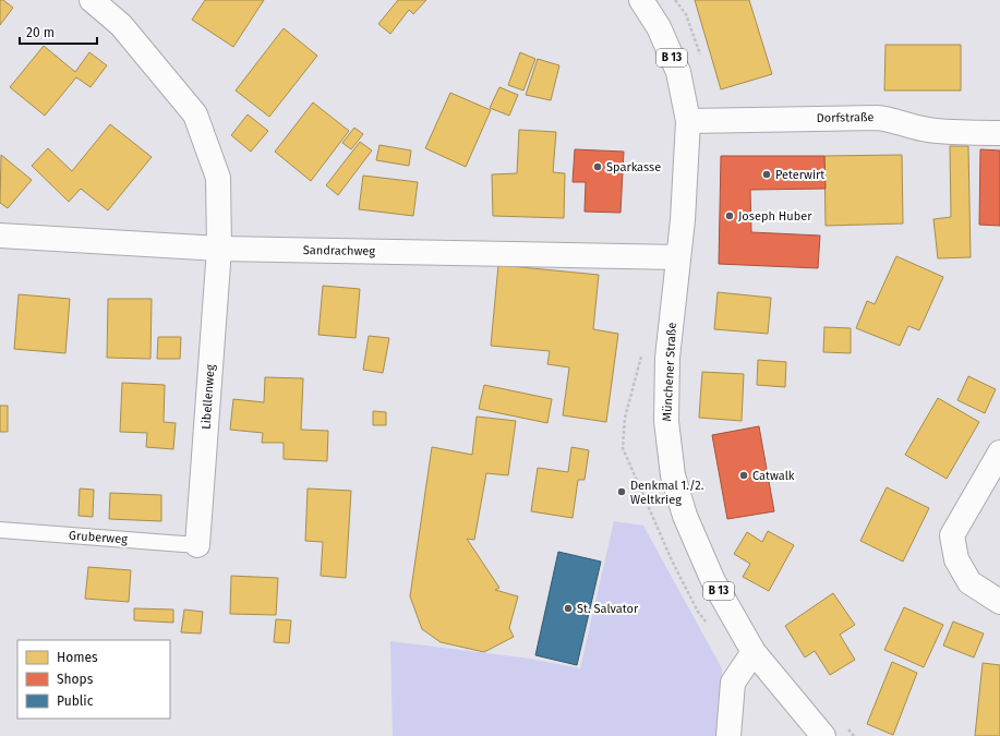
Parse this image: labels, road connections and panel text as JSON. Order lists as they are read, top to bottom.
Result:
{
  "streets": {
    "street": [
      "B 13",
      "Dorfstraße",
      "Sandrachweg",
      "Münchener Straße",
      "Libellenweg"
    ],
    "lane": ["Gruberweg"]
  },
  "crossings": [
    ["Dorfstraße", "Münchener Straße"],
    ["Sandrachweg", "Münchener Straße"],
    ["Sandrachweg", "Libellenweg"],
    ["Libellenweg", "Gruberweg"]
  ],
  "places": [
    "Sparkasse",
    "Peterwirt",
    "Joseph Huber",
    "Catwalk",
    "Denkmal 1./2. Weltkrieg",
    "St. Salvator"
  ],
  "legend": ["Homes", "Shops", "Public"],
  "scale_bar": "20 m"
}
